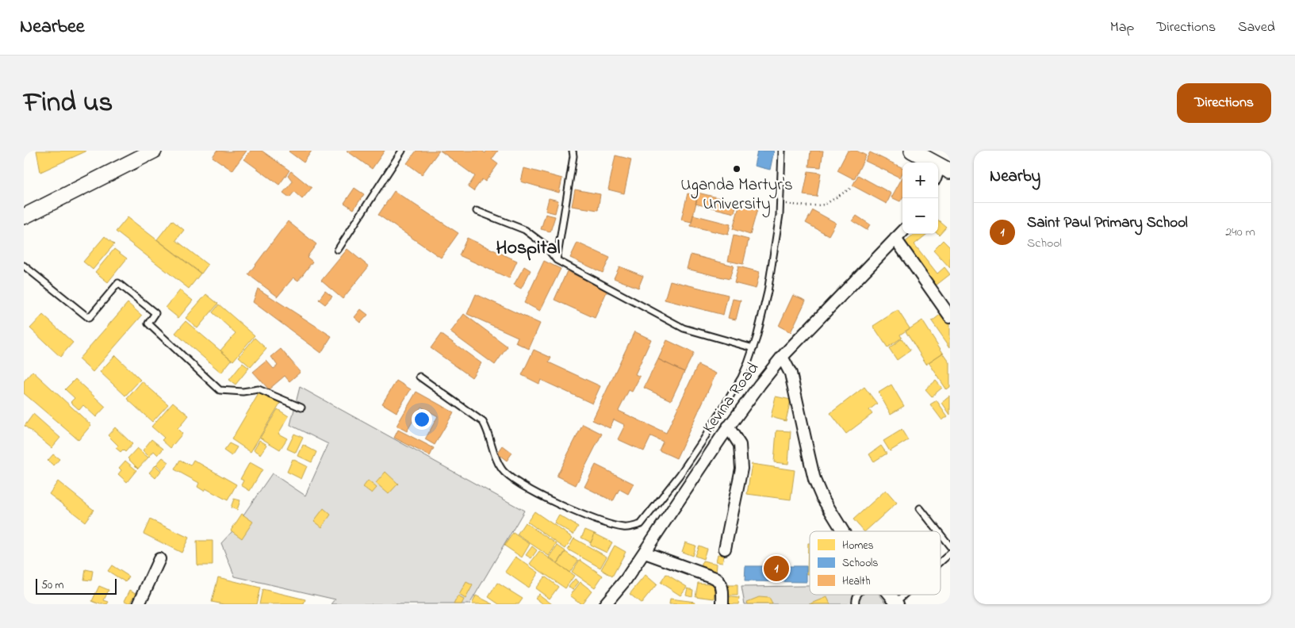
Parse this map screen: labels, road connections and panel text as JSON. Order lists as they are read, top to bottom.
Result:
{
  "streets": {
    "street": ["Kevina Road"]
  },
  "districts": ["Hospital"],
  "places": ["Uganda Martyr's University"],
  "legend": ["Homes", "Schools", "Health"],
  "scale_bar": "50 m",
  "page": {
    "header": "Nearbee",
    "nav": ["Map", "Directions", "Saved"],
    "title": "Find us",
    "buttons": "Directions",
    "heading": "Nearby",
    "map_buttons": ["+", "−"],
    "list": [
      {
        "mark": "1",
        "name": "Saint Paul Primary School",
        "note": "School",
        "value": "240 m"
      }
    ],
    "pins": "1",
    "scale": "50 m"
  }
}
